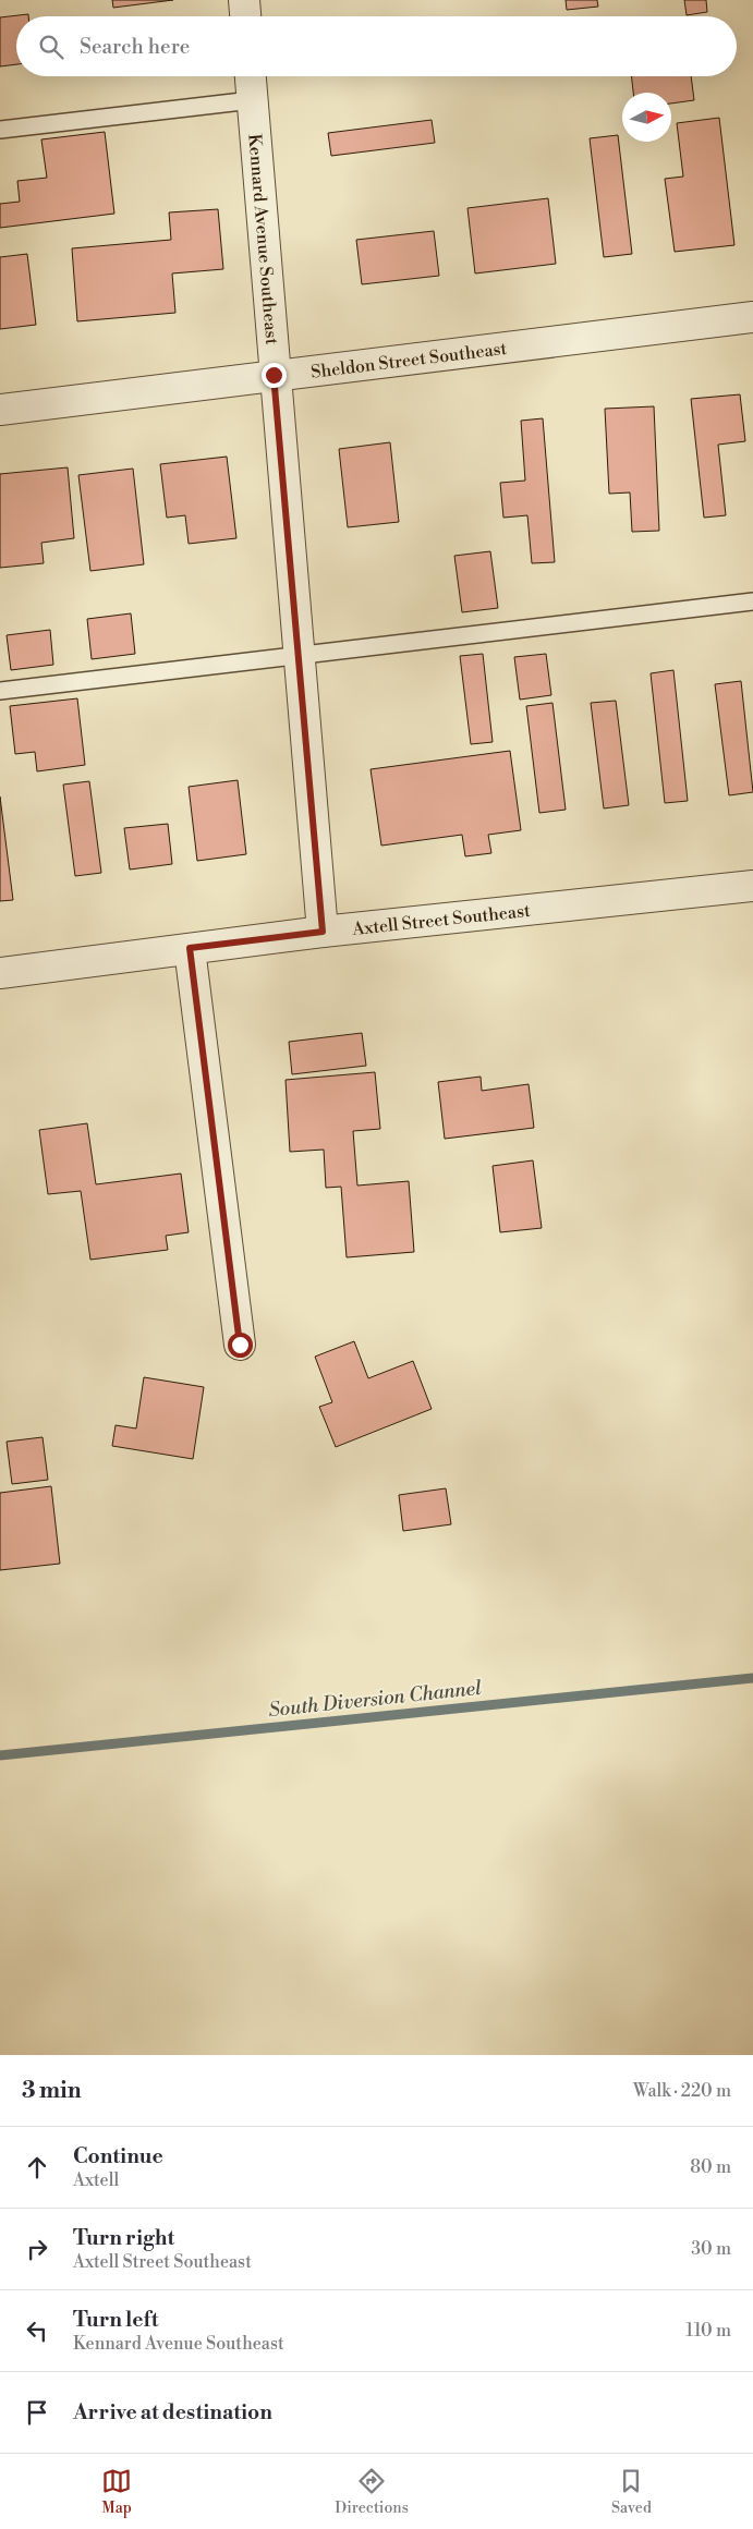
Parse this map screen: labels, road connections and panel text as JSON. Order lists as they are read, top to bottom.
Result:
{
  "streets": {
    "street": ["Kennard Avenue Southeast", "Sheldon Street Southeast", "Axtell Street Southeast"]
  },
  "crossings": [
    ["Kennard Avenue Southeast", "Sheldon Street Southeast"],
    ["Kennard Avenue Southeast", "Axtell Street Southeast"]
  ],
  "water": ["South Diversion Channel"],
  "north": "right",
  "page": {
    "search": "Search here",
    "heading": ["3 min", "Walk · 220 m"],
    "list": [
      ["Continue", "Axtell", "80 m"],
      ["Turn right", "Axtell Street Southeast", "30 m"],
      ["Turn left", "Kennard Avenue Southeast", "110 m"],
      "Arrive at destination"
    ],
    "nav": ["Map", "Directions", "Saved"]
  }
}
